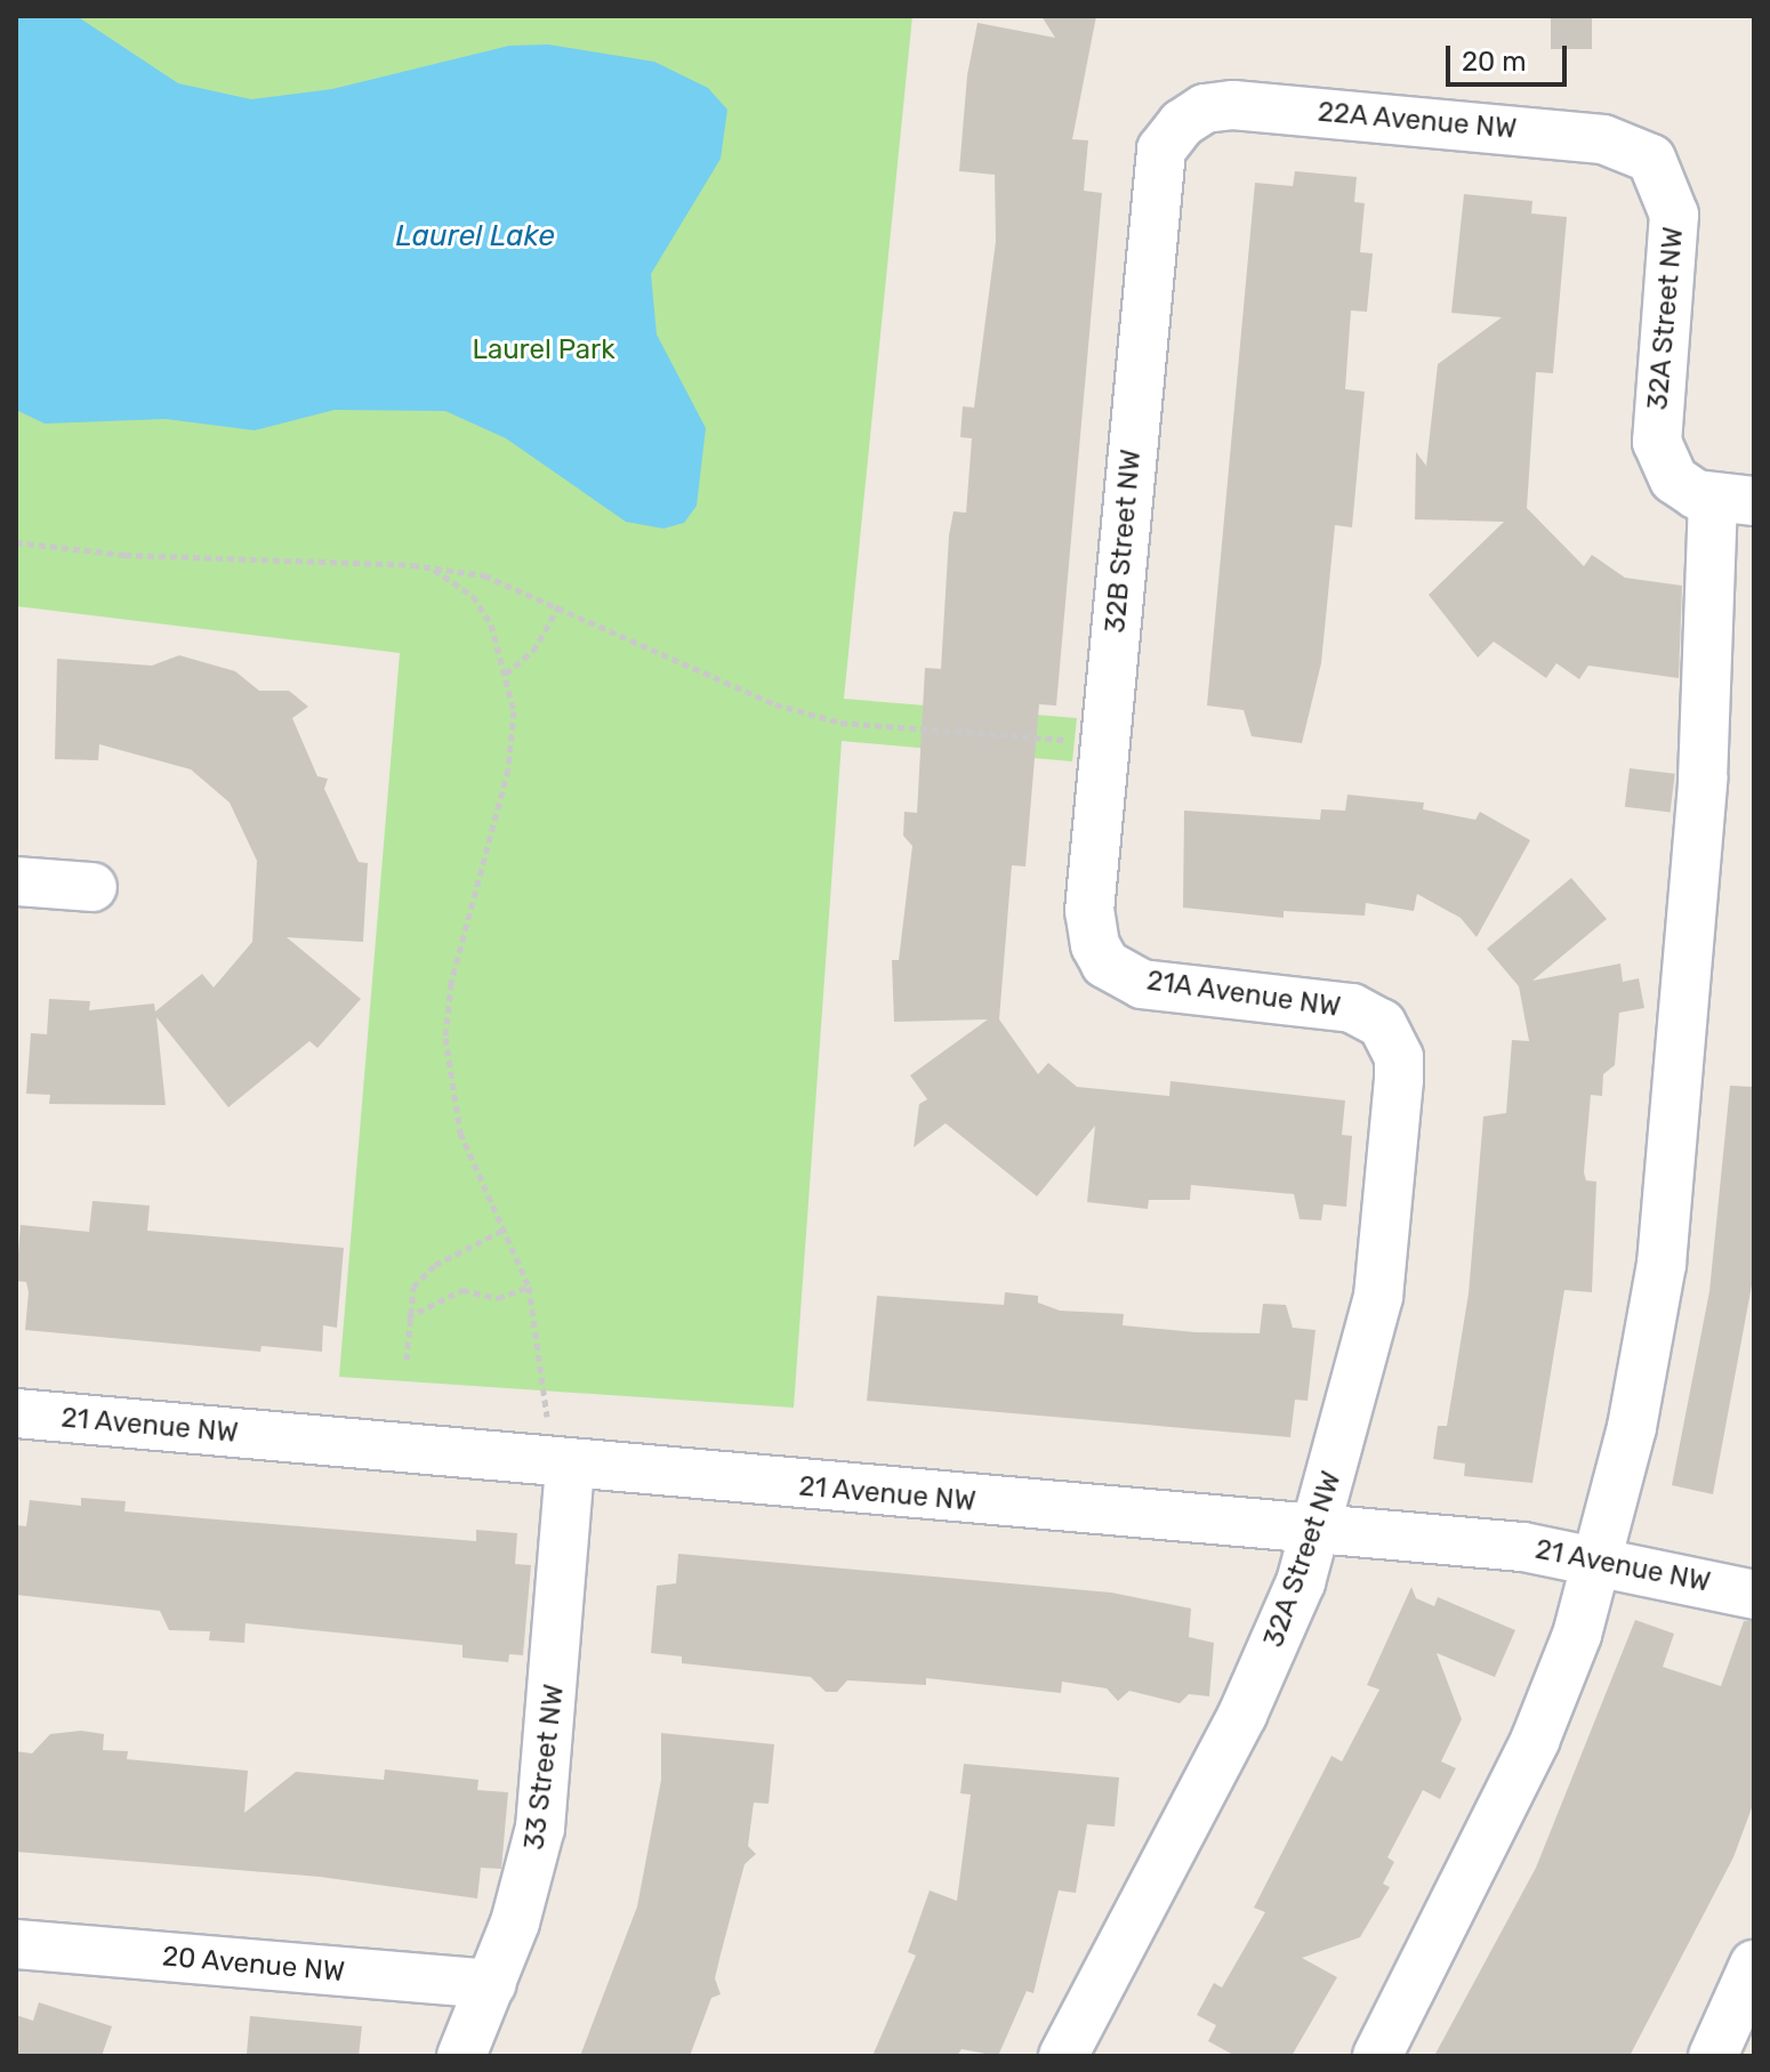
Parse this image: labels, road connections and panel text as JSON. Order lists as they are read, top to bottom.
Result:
{
  "streets": {
    "street": [
      "22A Avenue NW",
      "32A Street NW",
      "32B Street NW",
      "21A Avenue NW",
      "21 Avenue NW",
      "33 Street NW",
      "20 Avenue NW"
    ]
  },
  "crossings": [
    ["22A Avenue NW", "32A Street NW"],
    ["22A Avenue NW", "32B Street NW"],
    ["32A Street NW", "21A Avenue NW"],
    ["32A Street NW", "21 Avenue NW"],
    ["32B Street NW", "21A Avenue NW"],
    ["21 Avenue NW", "33 Street NW"],
    ["33 Street NW", "20 Avenue NW"]
  ],
  "water": ["Laurel Lake"],
  "parks": ["Laurel Park"],
  "scale_bar": "20 m"
}
